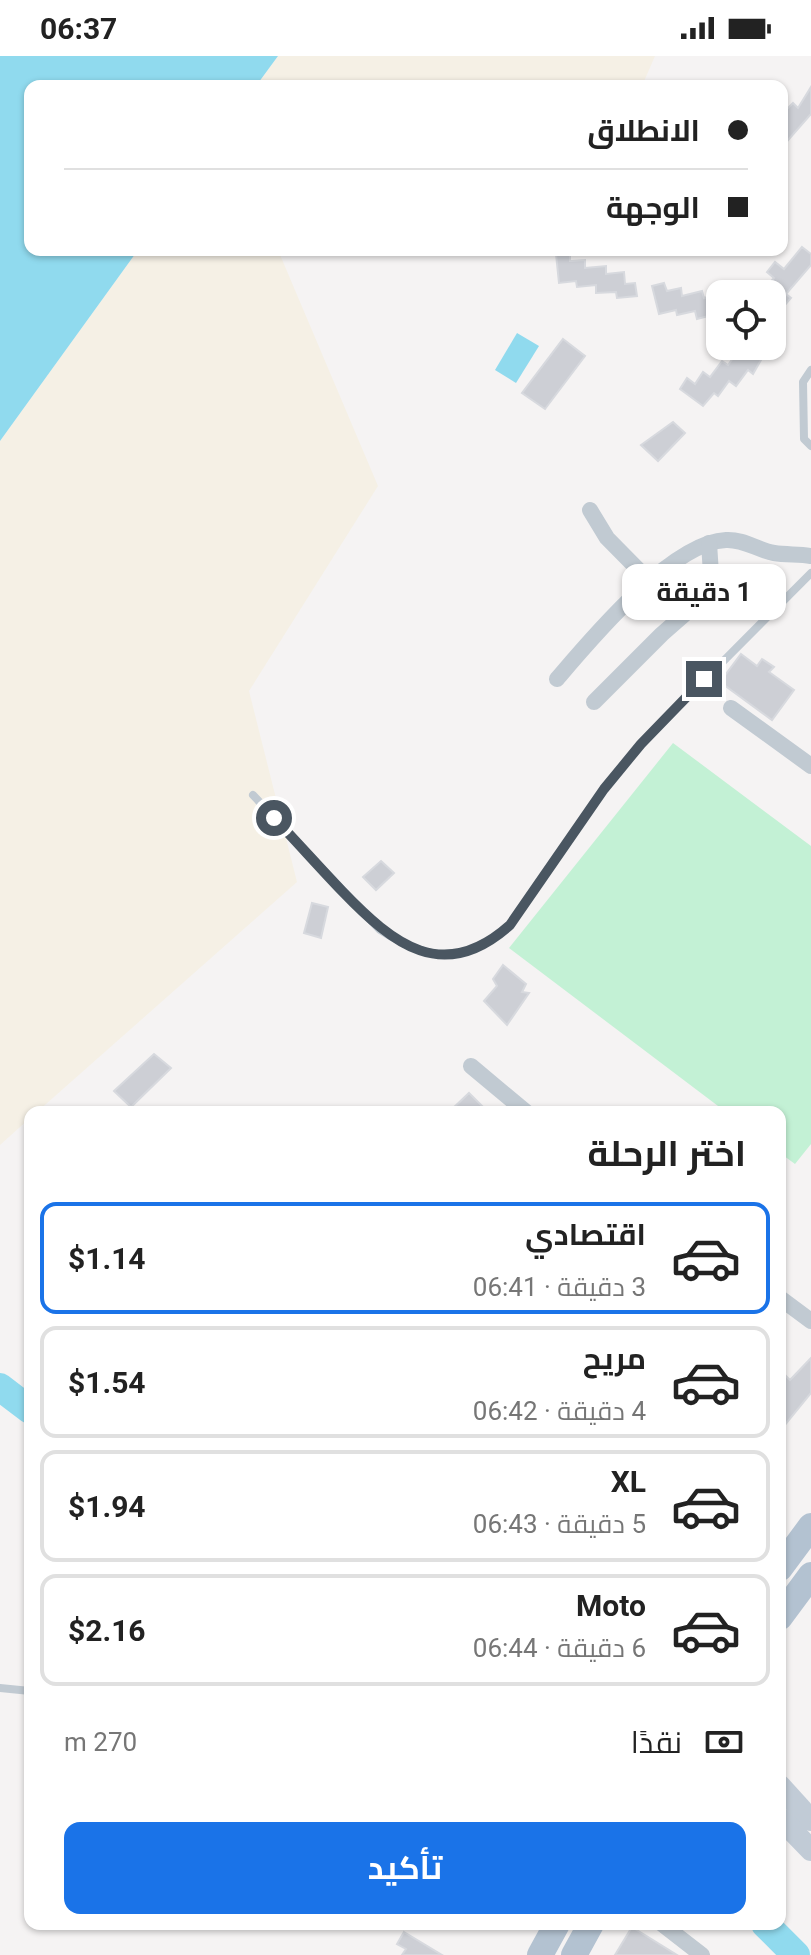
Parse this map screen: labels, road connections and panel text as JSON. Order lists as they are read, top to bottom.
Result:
{
  "page": {
    "status": "06:37",
    "banner": ["الانطلاق", "الوجهة"],
    "bubble": "1 دقيقة",
    "heading": "اختر الرحلة",
    "list": [
      {
        "name": "اقتصادي",
        "note": "3 دقيقة · 06:41",
        "value": "$1.14"
      },
      {
        "name": "مريح",
        "note": "4 دقيقة · 06:42",
        "value": "$1.54"
      },
      {
        "name": "XL",
        "note": "5 دقيقة · 06:43",
        "value": "$1.94"
      },
      {
        "name": "Moto",
        "note": "6 دقيقة · 06:44",
        "value": "$2.16"
      }
    ],
    "pay": ["نقدًا", "270 m"],
    "buttons": "تأكيد"
  }
}
